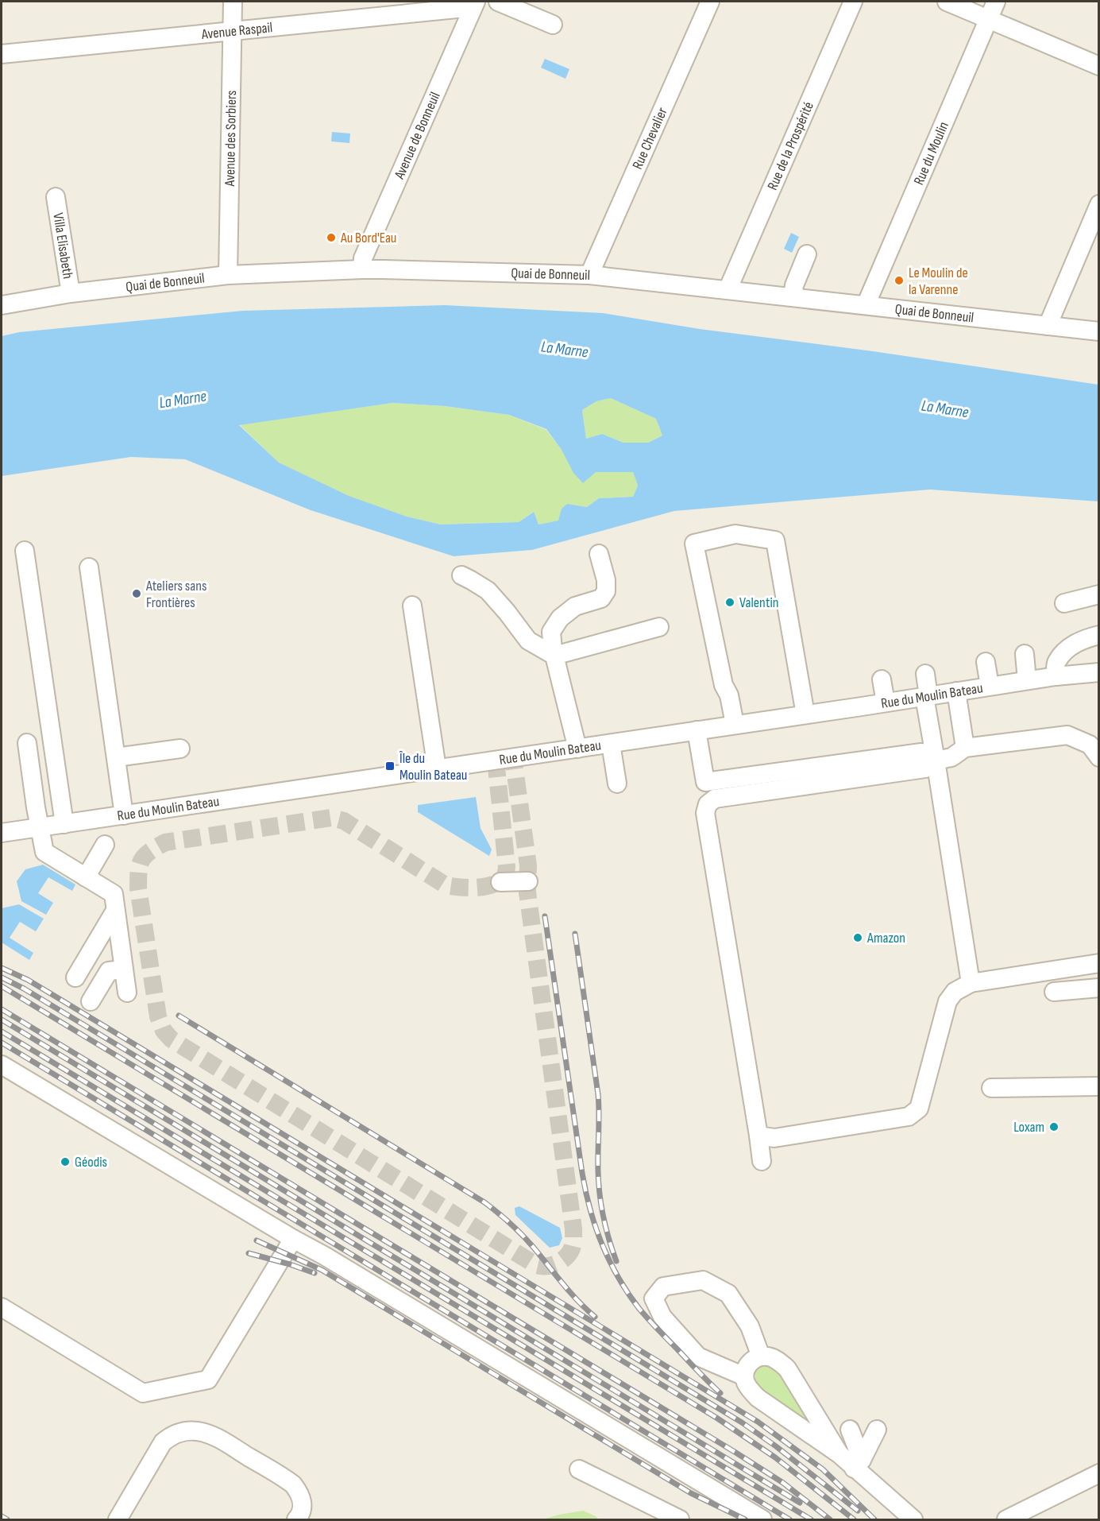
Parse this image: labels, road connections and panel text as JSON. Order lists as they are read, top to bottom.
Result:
{
  "streets": {
    "street": [
      "Avenue Raspail",
      "Avenue de Bonneuil",
      "Avenue des Sorbiers",
      "Rue Chevalier",
      "Rue de la Prospérité",
      "Rue du Moulin",
      "Villa Elisabeth",
      "Quai de Bonneuil",
      "Rue du Moulin Bateau"
    ]
  },
  "crossings": [
    ["Avenue Raspail", "Avenue de Bonneuil"],
    ["Avenue Raspail", "Avenue des Sorbiers"],
    ["Avenue de Bonneuil", "Quai de Bonneuil"],
    ["Avenue des Sorbiers", "Quai de Bonneuil"],
    ["Rue Chevalier", "Quai de Bonneuil"],
    ["Rue de la Prospérité", "Quai de Bonneuil"],
    ["Rue du Moulin", "Quai de Bonneuil"],
    ["Villa Elisabeth", "Quai de Bonneuil"]
  ],
  "water": ["La Marne"],
  "places": {
    "other": [
      "Au Bord'Eau",
      "Le Moulin de la Varenne",
      "Ateliers sans Frontières",
      "Valentin",
      "Amazon",
      "Loxam",
      "Géodis"
    ],
    "transit": ["Île du Moulin Bateau"]
  }
}
